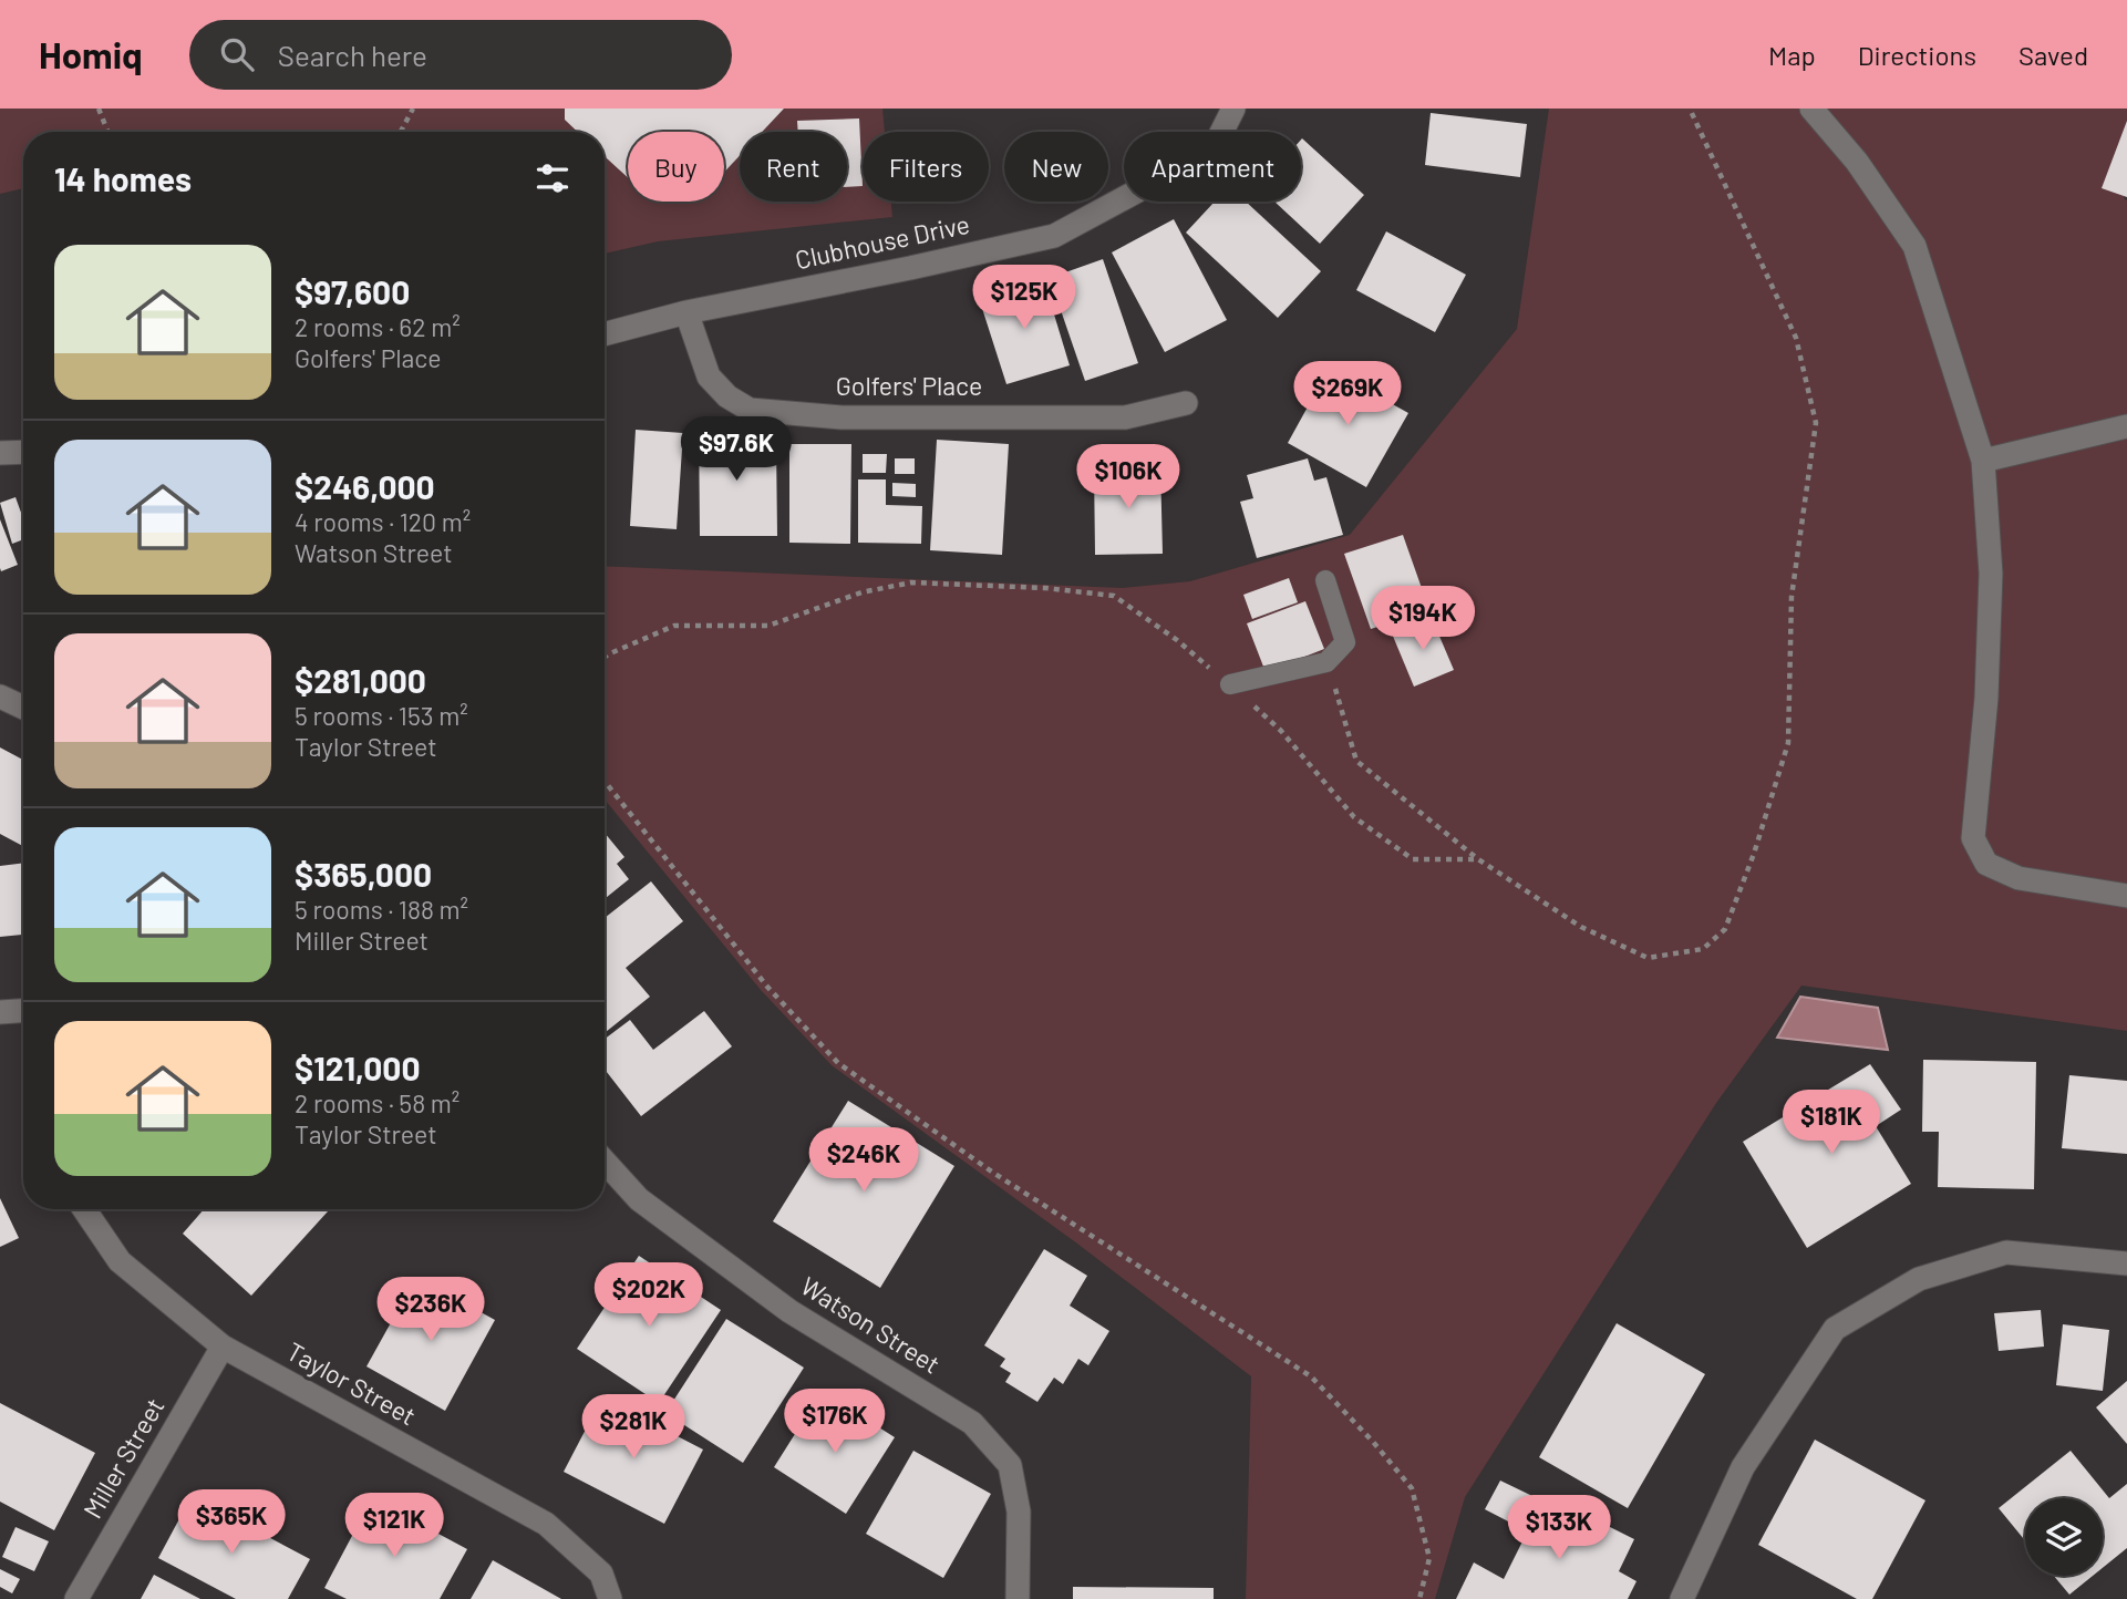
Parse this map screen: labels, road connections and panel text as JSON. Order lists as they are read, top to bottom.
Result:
{
  "streets": {
    "street": [
      "Clubhouse Drive",
      "Golfers' Place",
      "Watson Street",
      "Taylor Street",
      "Miller Street"
    ]
  },
  "crossings": [
    ["Clubhouse Drive", "Golfers' Place"],
    ["Taylor Street", "Miller Street"]
  ],
  "page": {
    "header": "Homiq",
    "search": "Search here",
    "nav": ["Map", "Directions", "Saved"],
    "chip": [
      "Buy",
      "Rent",
      "Filters",
      "New",
      "Apartment"
    ],
    "heading": "14 homes",
    "list": [
      {
        "name": "$97,600",
        "note": "2 rooms · 62 m² · Golfers' Place"
      },
      {
        "name": "$246,000",
        "note": "4 rooms · 120 m² · Watson Street"
      },
      {
        "name": "$281,000",
        "note": "5 rooms · 153 m² · Taylor Street"
      },
      {
        "name": "$365,000",
        "note": "5 rooms · 188 m² · Miller Street"
      },
      {
        "name": "$121,000",
        "note": "2 rooms · 58 m² · Taylor Street"
      }
    ],
    "price": [
      "$125K",
      "$269K",
      "$97.6K",
      "$106K",
      "$194K",
      "$181K",
      "$246K",
      "$202K",
      "$236K",
      "$176K",
      "$281K",
      "$365K",
      "$121K",
      "$133K"
    ]
  }
}
